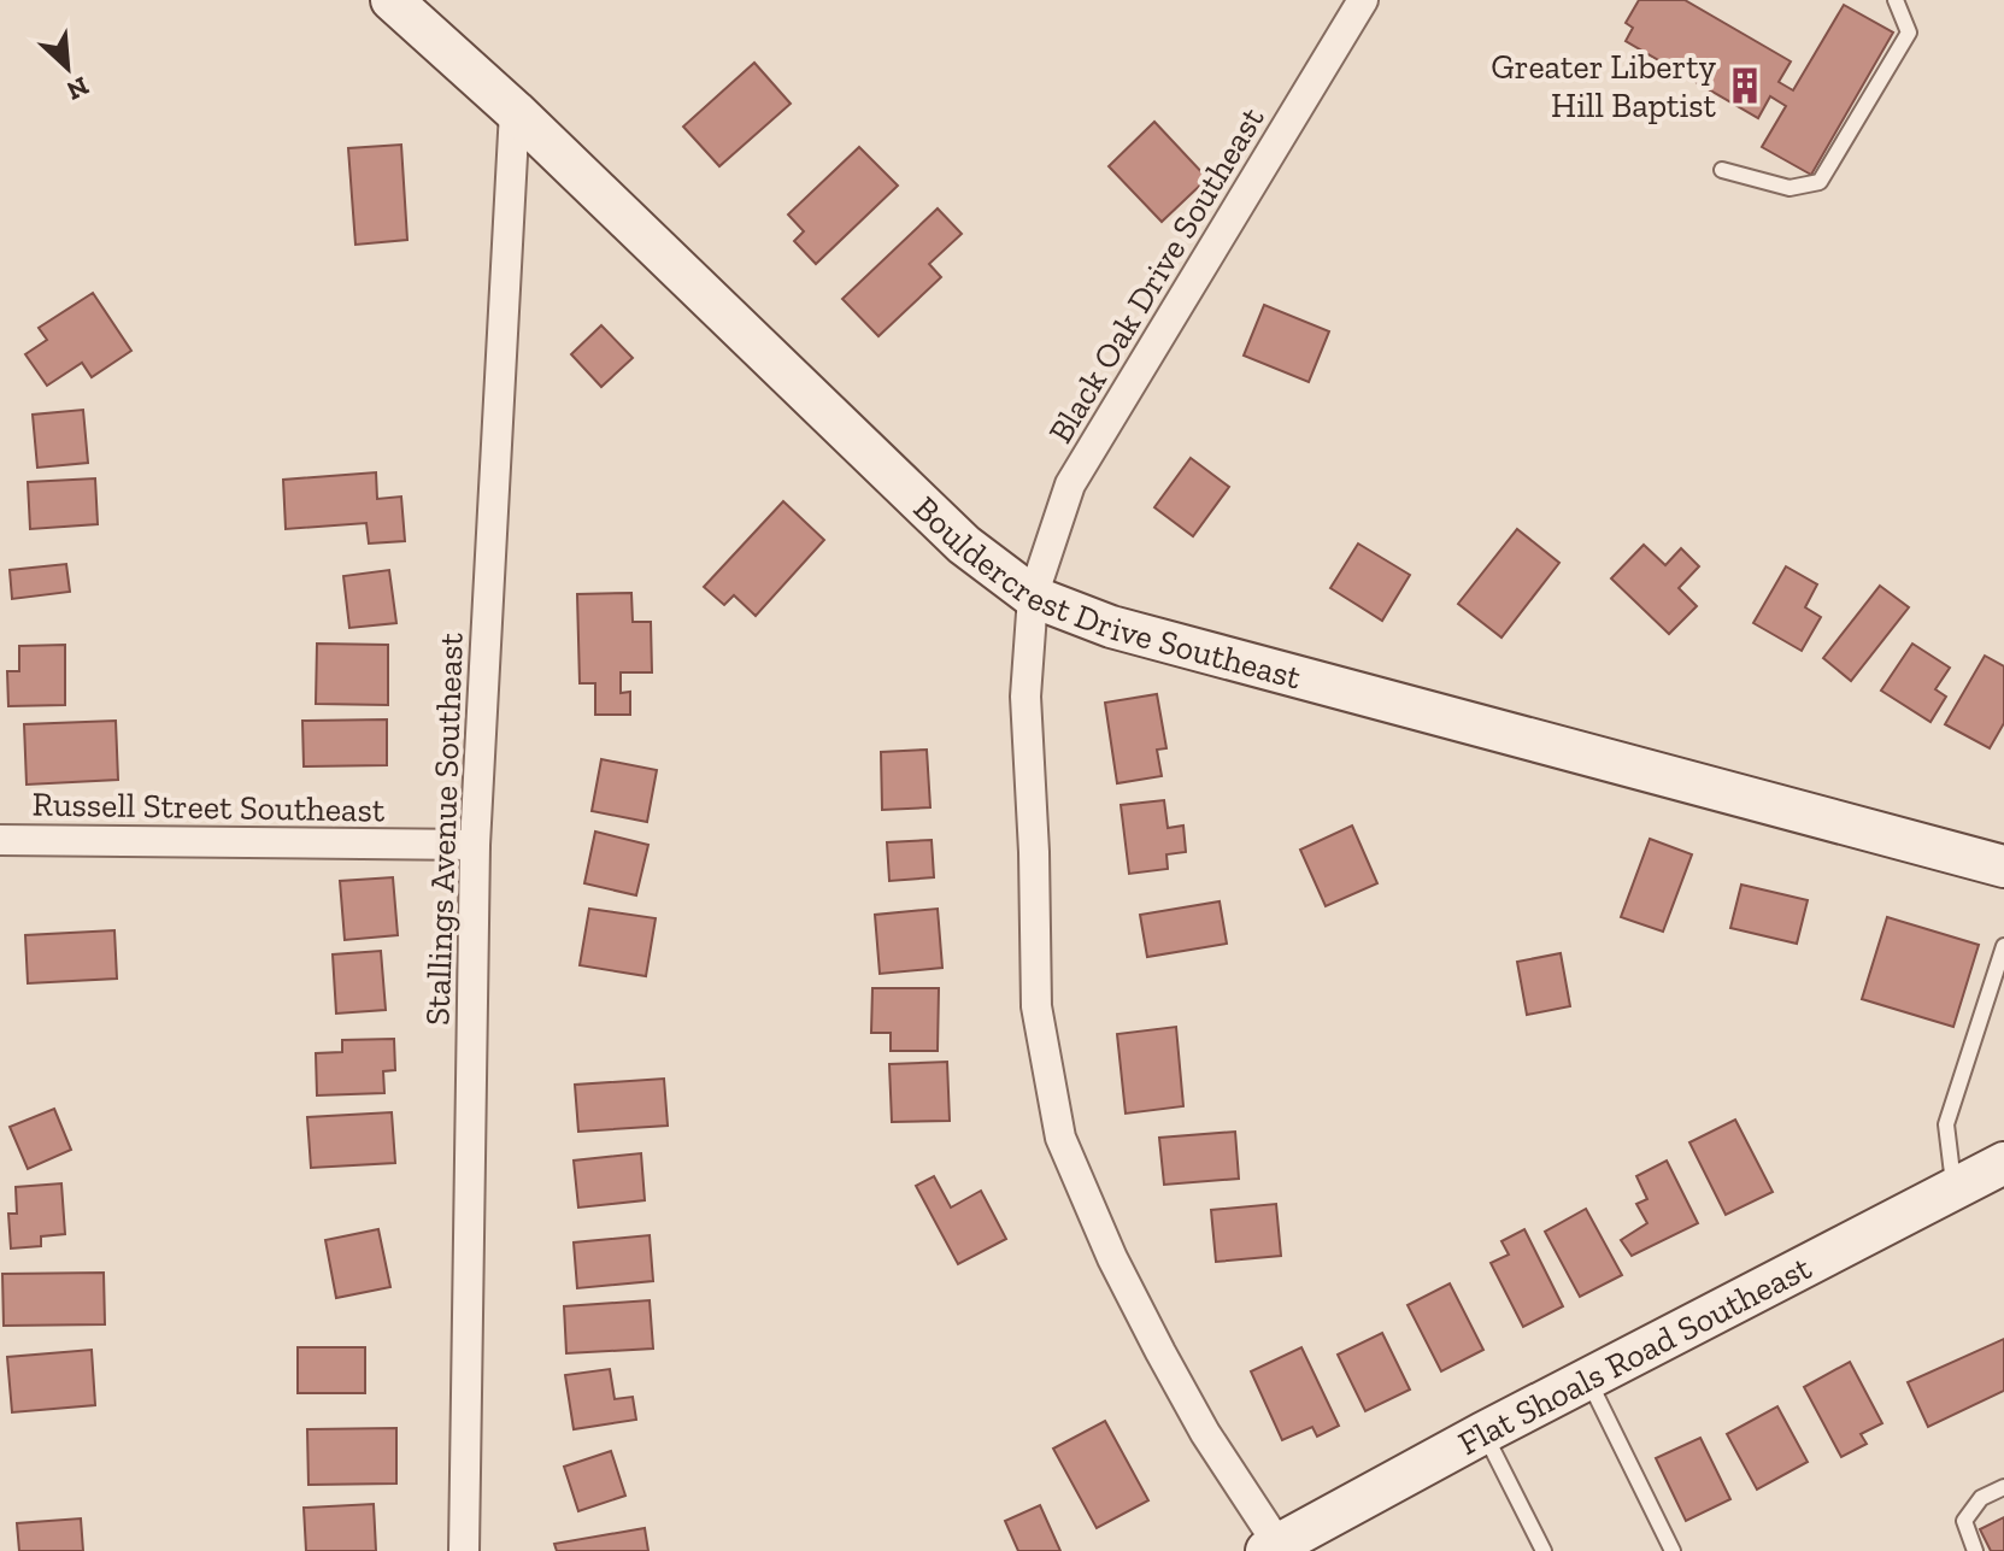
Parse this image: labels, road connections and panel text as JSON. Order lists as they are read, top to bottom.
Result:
{
  "streets": {
    "street": [
      "Black Oak Drive Southeast",
      "Bouldercrest Drive Southeast",
      "Russell Street Southeast",
      "Stallings Avenue Southeast",
      "Flat Shoals Road Southeast"
    ]
  },
  "crossings": [
    ["Black Oak Drive Southeast", "Bouldercrest Drive Southeast"],
    ["Black Oak Drive Southeast", "Flat Shoals Road Southeast"],
    ["Bouldercrest Drive Southeast", "Stallings Avenue Southeast"],
    ["Russell Street Southeast", "Stallings Avenue Southeast"]
  ],
  "places": {
    "building": ["Greater Liberty Hill Baptist"]
  },
  "north": "bottom right"
}
